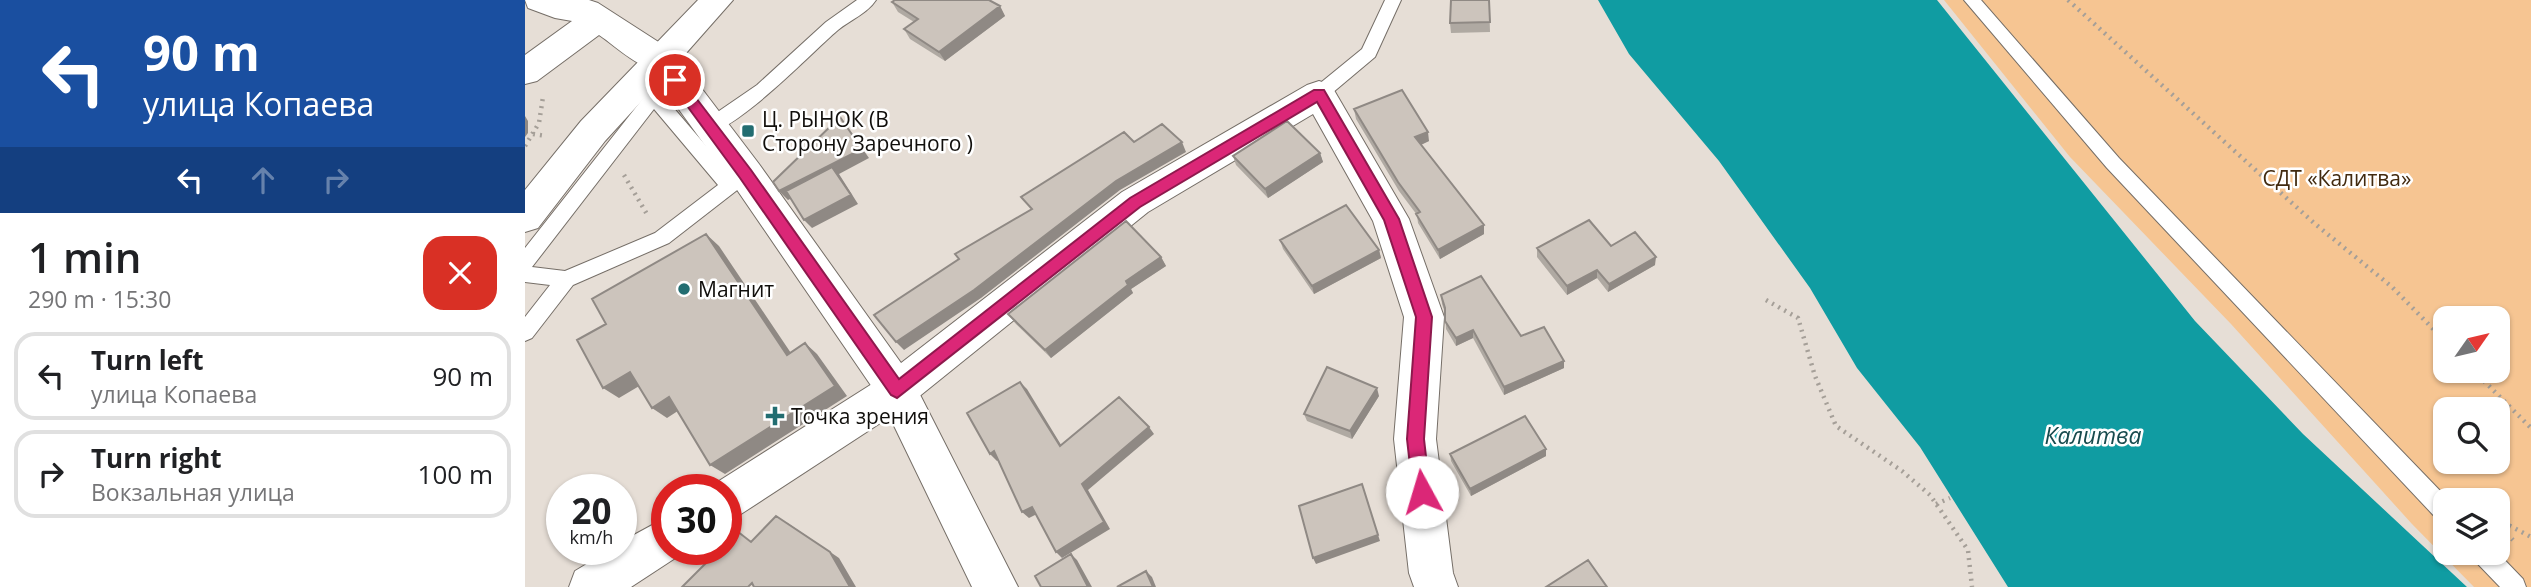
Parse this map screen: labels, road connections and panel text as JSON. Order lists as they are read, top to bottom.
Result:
{
  "water": ["Калитва"],
  "parks": ["СДТ «Калитва»"],
  "places": {
    "transit": ["Ц. РЫНОК (В Сторону Заречного )"],
    "other": ["Магнит"],
    "health": ["Точка зрения"]
  },
  "north": "top right",
  "page": {
    "turn": ["90 m", "улица Копаева"],
    "heading": ["1 min", "290 m · 15:30"],
    "list": [
      {
        "name": "Turn left",
        "note": "улица Копаева",
        "value": "90 m"
      },
      {
        "name": "Turn right",
        "note": "Вокзальная улица",
        "value": "100 m"
      }
    ],
    "speed": "20 km/h",
    "limit": "30"
  }
}
